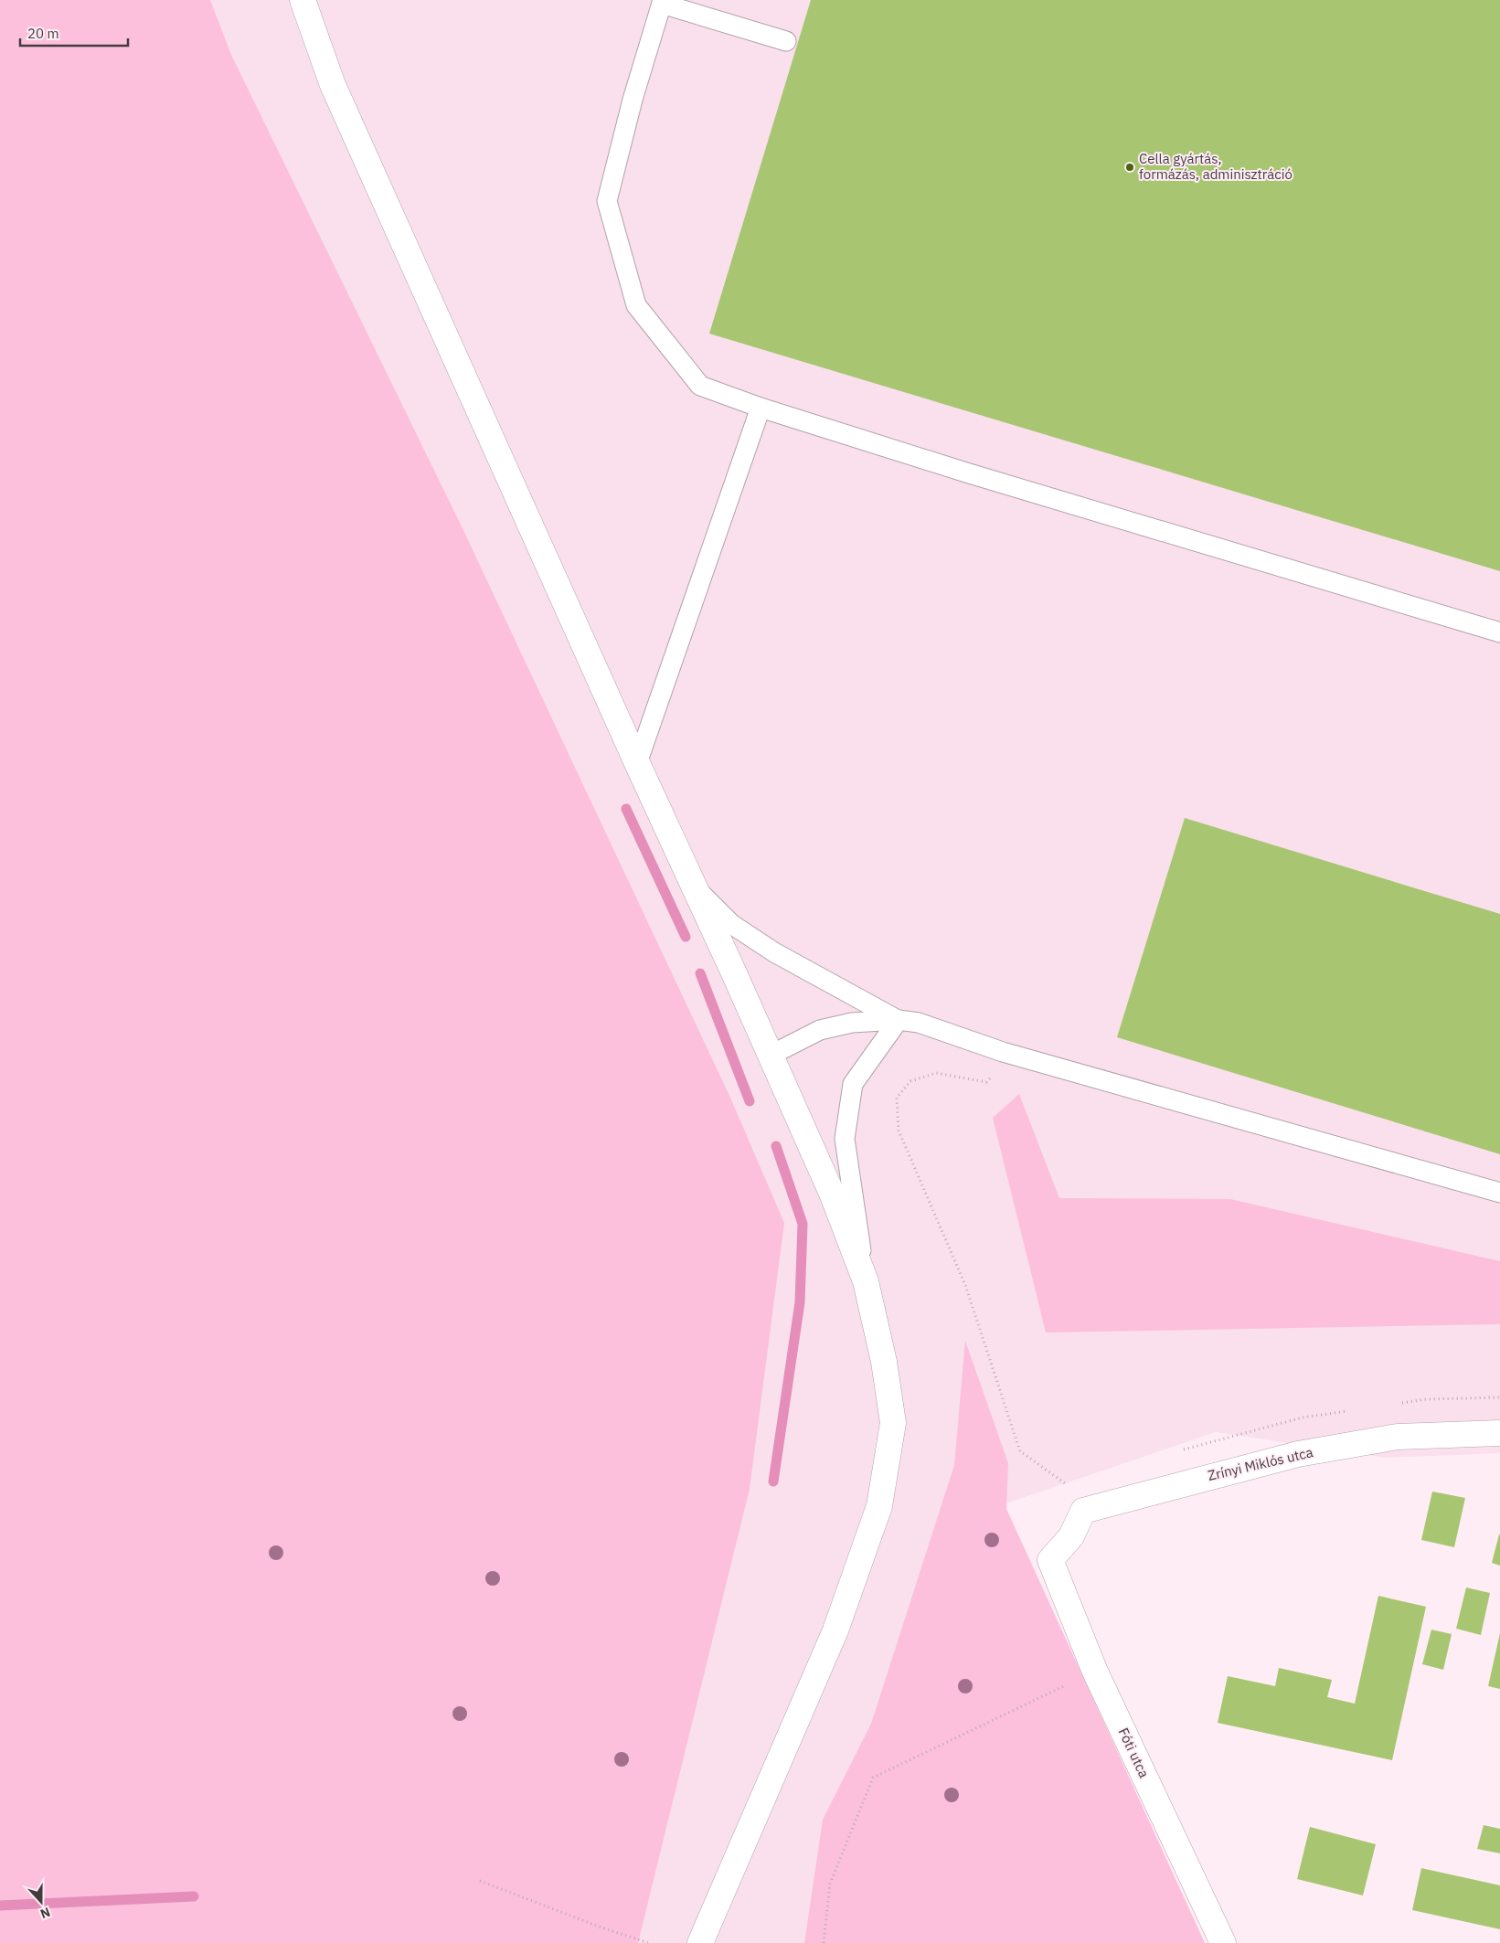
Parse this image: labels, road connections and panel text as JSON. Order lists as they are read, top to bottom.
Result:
{
  "streets": {
    "street": ["Zrínyi Miklós utca", "Fóti utca"]
  },
  "crossings": [
    ["Zrínyi Miklós utca", "Fóti utca"]
  ],
  "places": ["Cella gyártás, formázás, adminisztráció"],
  "scale_bar": "20 m",
  "north": "bottom"
}
